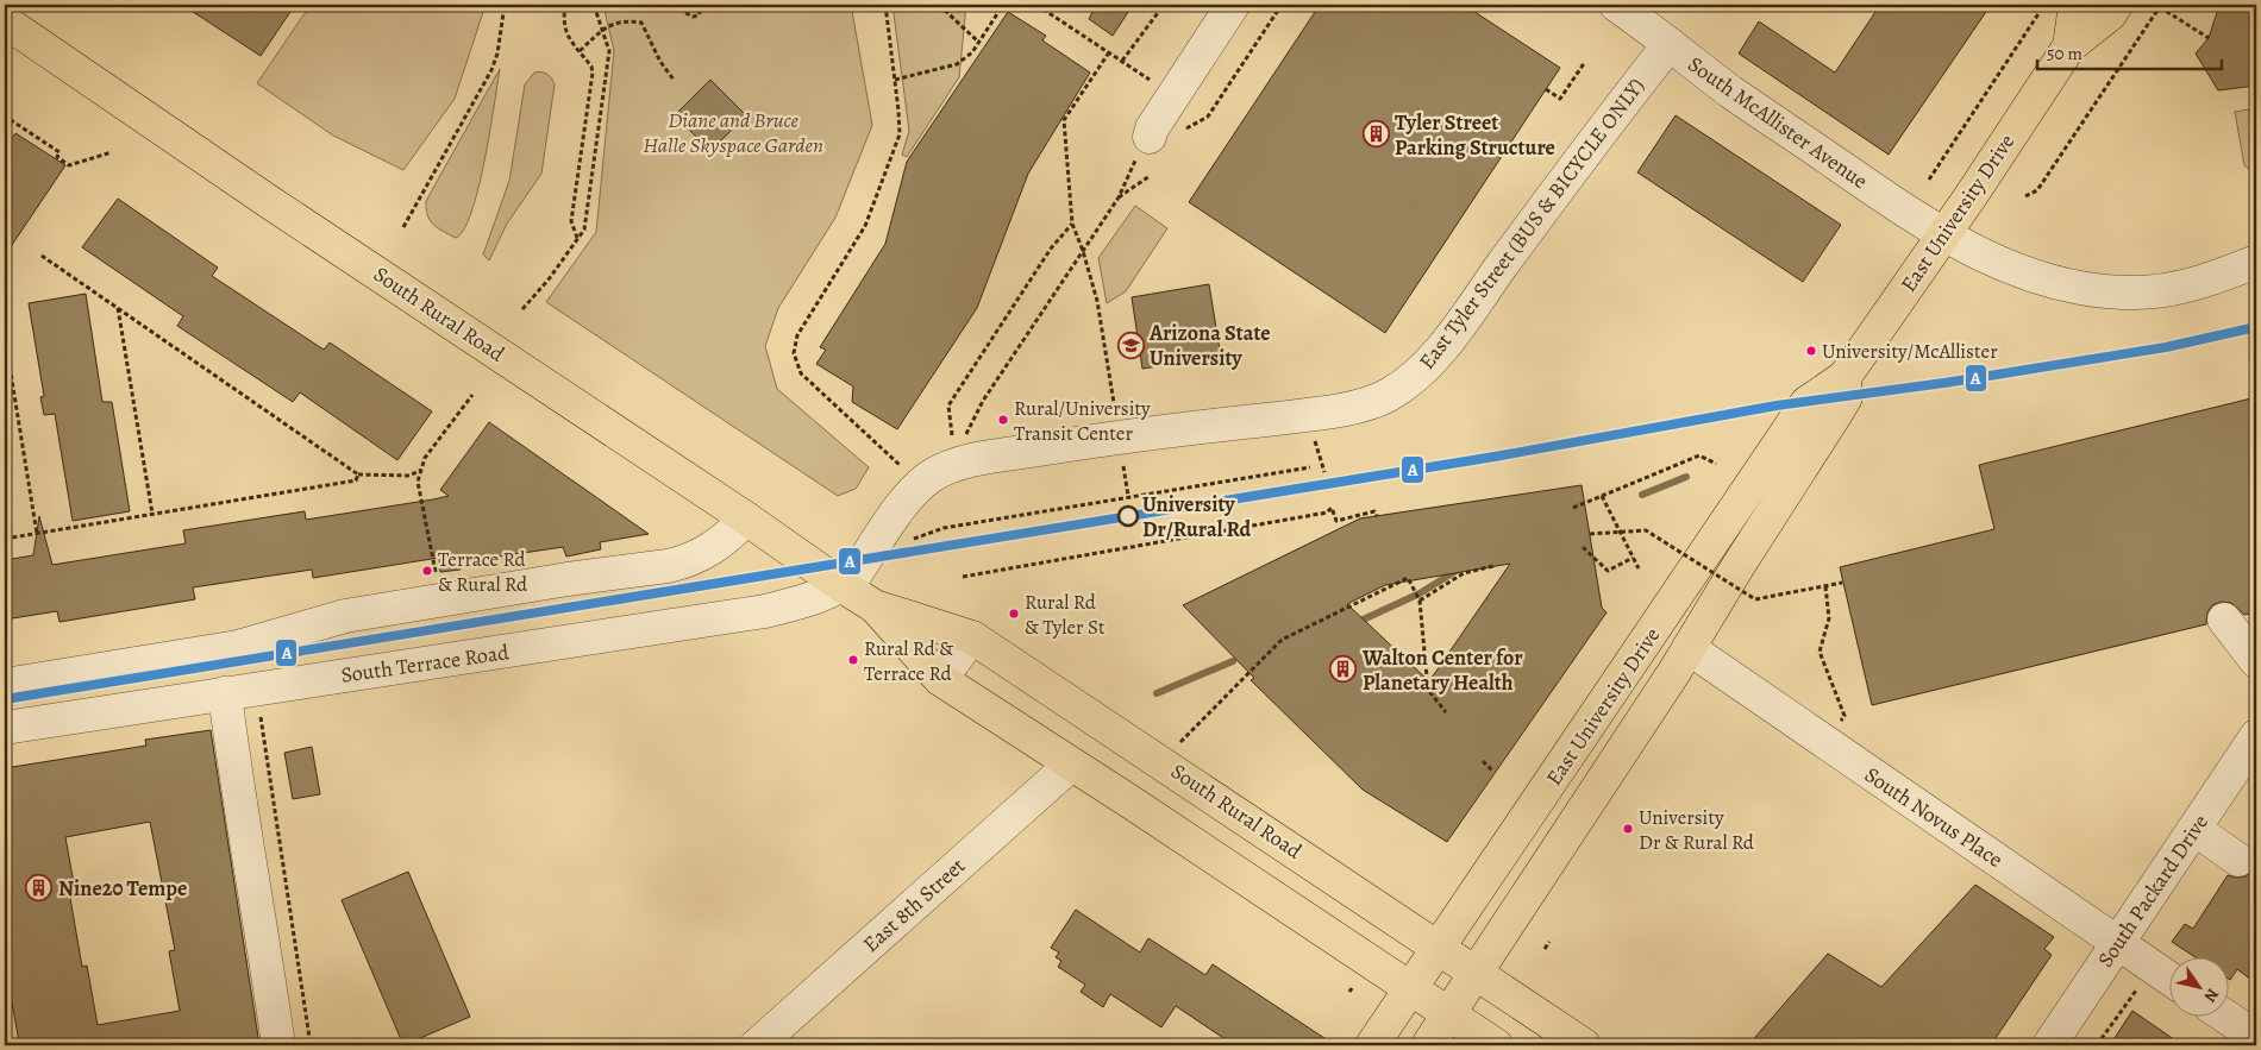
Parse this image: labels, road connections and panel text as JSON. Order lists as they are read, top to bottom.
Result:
{
  "streets": {
    "main road": ["East University Drive", "South Rural Road"],
    "street": [
      "South McAllister Avenue",
      "East Tyler Street (BUS & BICYCLE ONLY)",
      "South Terrace Road",
      "South Novus Place",
      "South Packard Drive",
      "East 8th Street"
    ]
  },
  "crossings": [
    ["South McAllister Avenue", "East University Drive"],
    ["South McAllister Avenue", "East Tyler Street (BUS & BICYCLE ONLY)"],
    ["East University Drive", "South Rural Road"],
    ["East University Drive", "South Novus Place"],
    ["East Tyler Street (BUS & BICYCLE ONLY)", "South Rural Road"],
    ["East Tyler Street (BUS & BICYCLE ONLY)", "South Terrace Road"],
    ["South Rural Road", "South Terrace Road"],
    ["South Rural Road", "East 8th Street"],
    ["South Novus Place", "South Packard Drive"]
  ],
  "parks": ["Diane and Bruce Halle Skyspace Garden"],
  "places": {
    "building": ["Tyler Street Parking Structure", "Walton Center for Planetary Health", "Nine20 Tempe"],
    "school or university": ["Arizona State University"],
    "other": [
      "University/McAllister",
      "Rural/University Transit Center",
      "University Dr/Rural Rd",
      "Terrace Rd & Rural Rd",
      "Rural Rd & Tyler St",
      "Rural Rd & Terrace Rd",
      "University Dr & Rural Rd"
    ]
  },
  "lines": ["transit line A"],
  "scale_bar": "50 m",
  "north": "bottom right"
}
